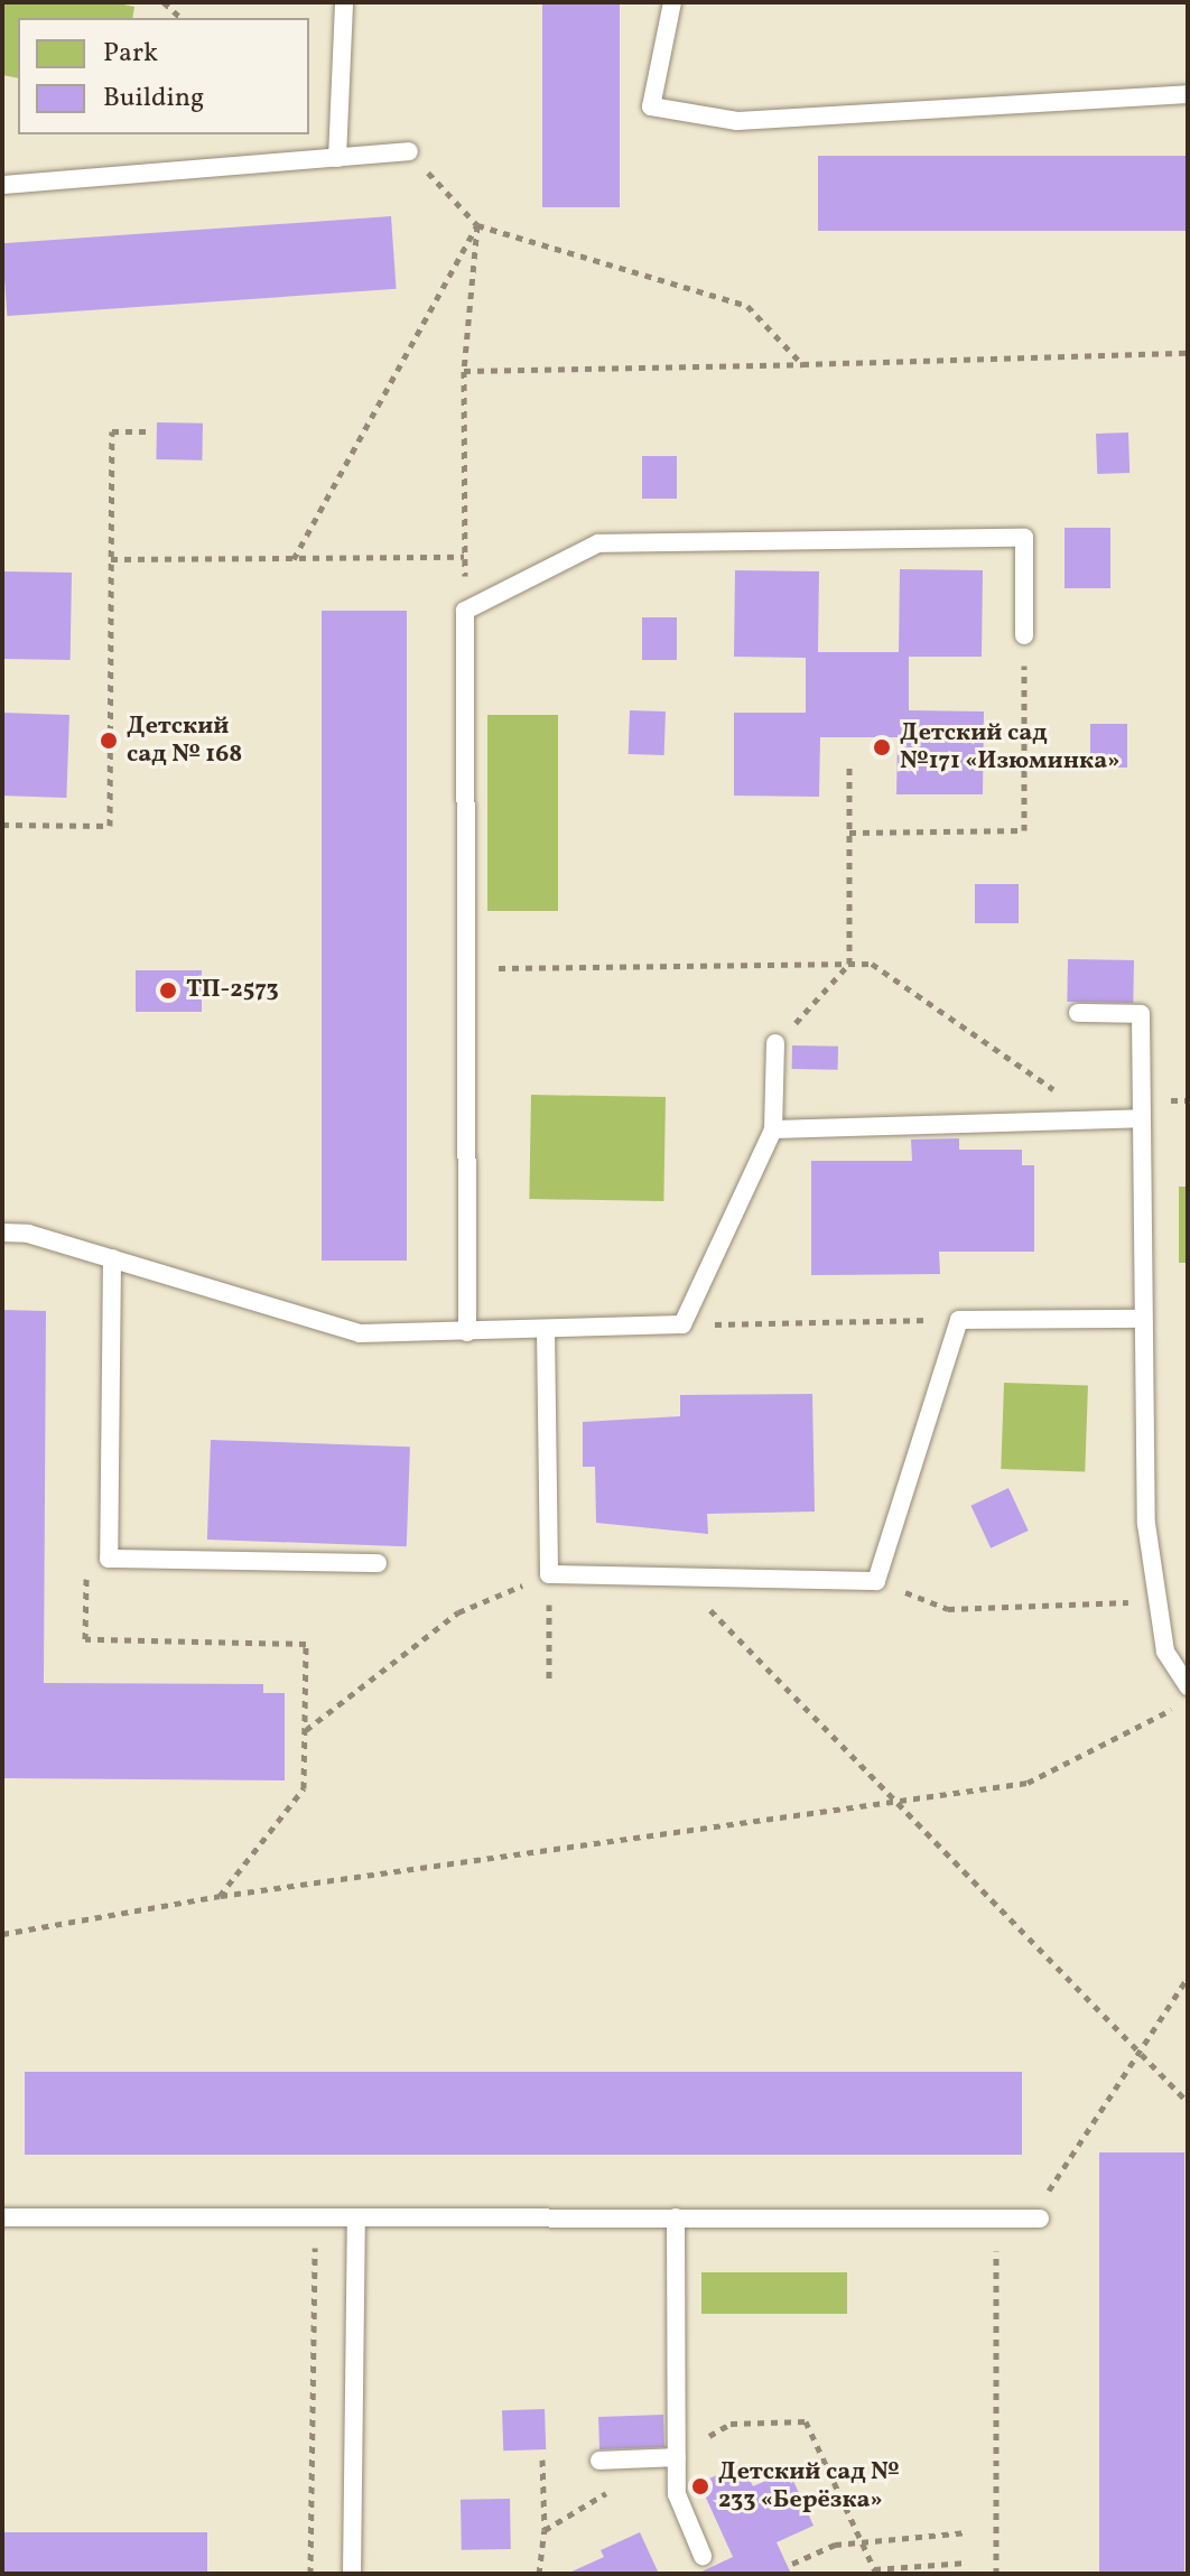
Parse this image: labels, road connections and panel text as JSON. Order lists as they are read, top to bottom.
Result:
{
  "places": [
    "Детский сад № 168",
    "Детский сад №171 «Изюминка»",
    "ТП-2573",
    "Детский сад № 233 «Берёзка»"
  ],
  "legend": ["Park", "Building"]
}
